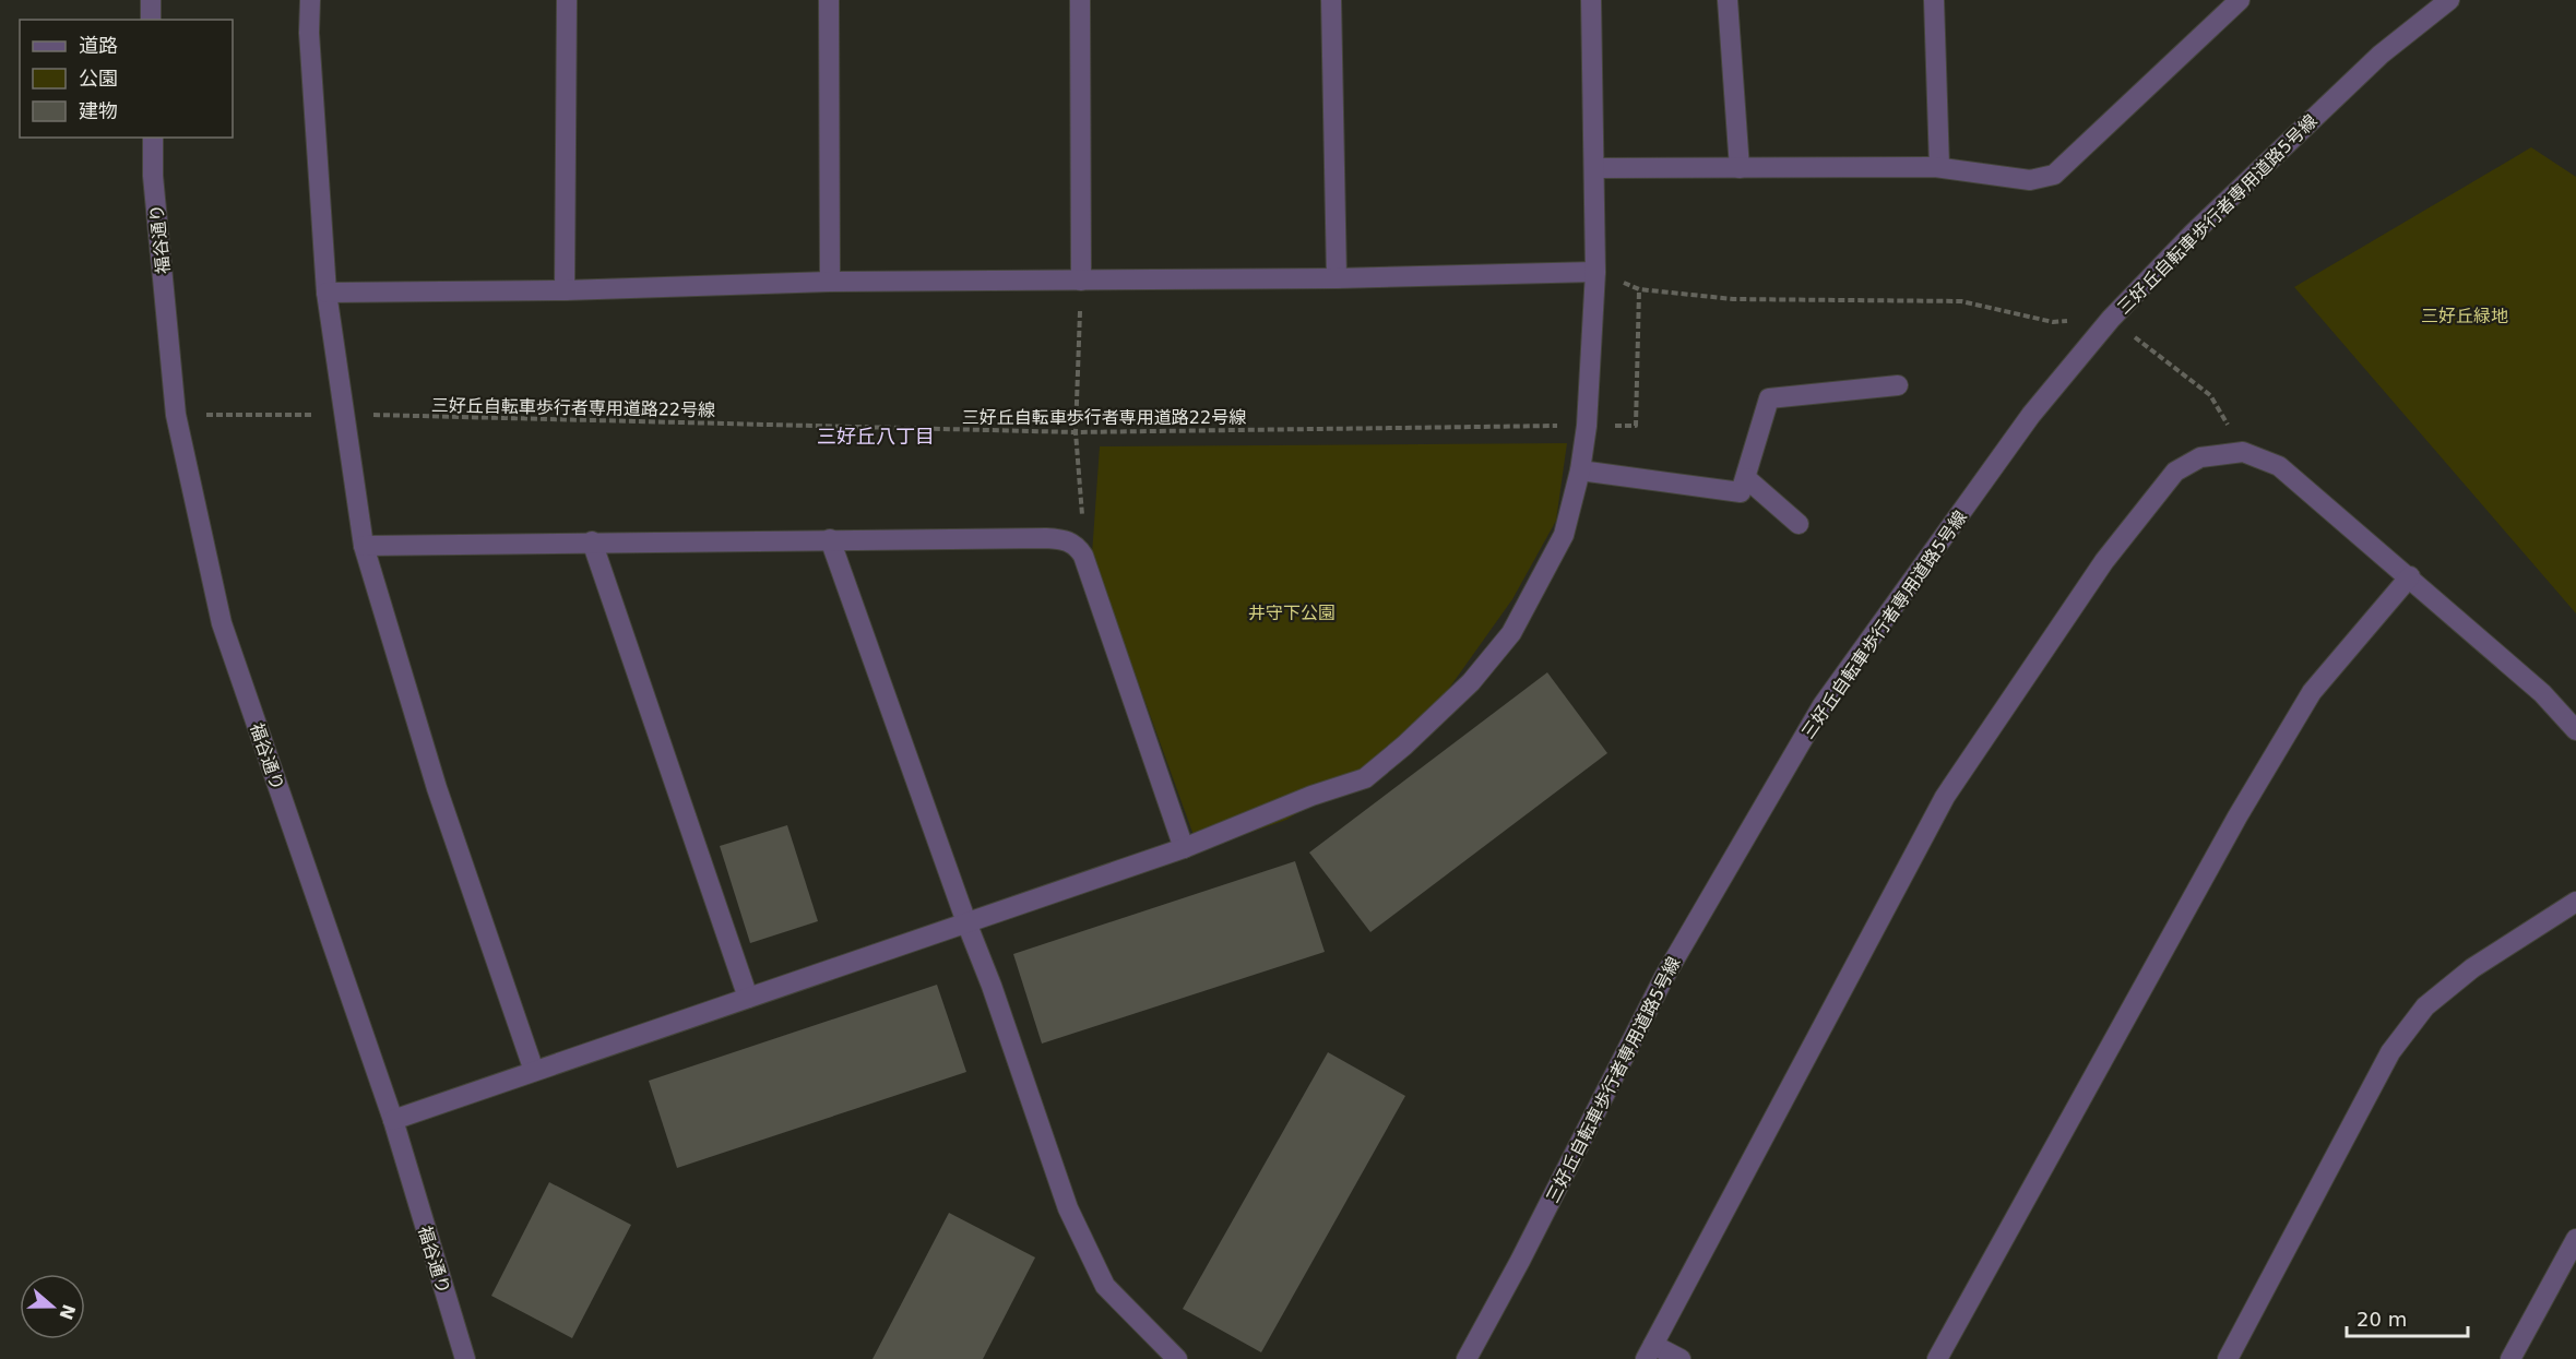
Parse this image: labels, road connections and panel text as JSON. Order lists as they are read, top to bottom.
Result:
{
  "streets": {
    "street": ["三好丘自転車歩行者専用道路5号線", "福谷通り"],
    "path": ["三好丘自転車歩行者専用道路22号線"]
  },
  "crossings": [
    ["福谷通り", "三好丘自転車歩行者専用道路22号線"]
  ],
  "districts": ["三好丘八丁目"],
  "parks": ["三好丘緑地", "井守下公園"],
  "legend": ["道路", "公園", "建物"],
  "scale_bar": "20 m",
  "north": "right"
}
